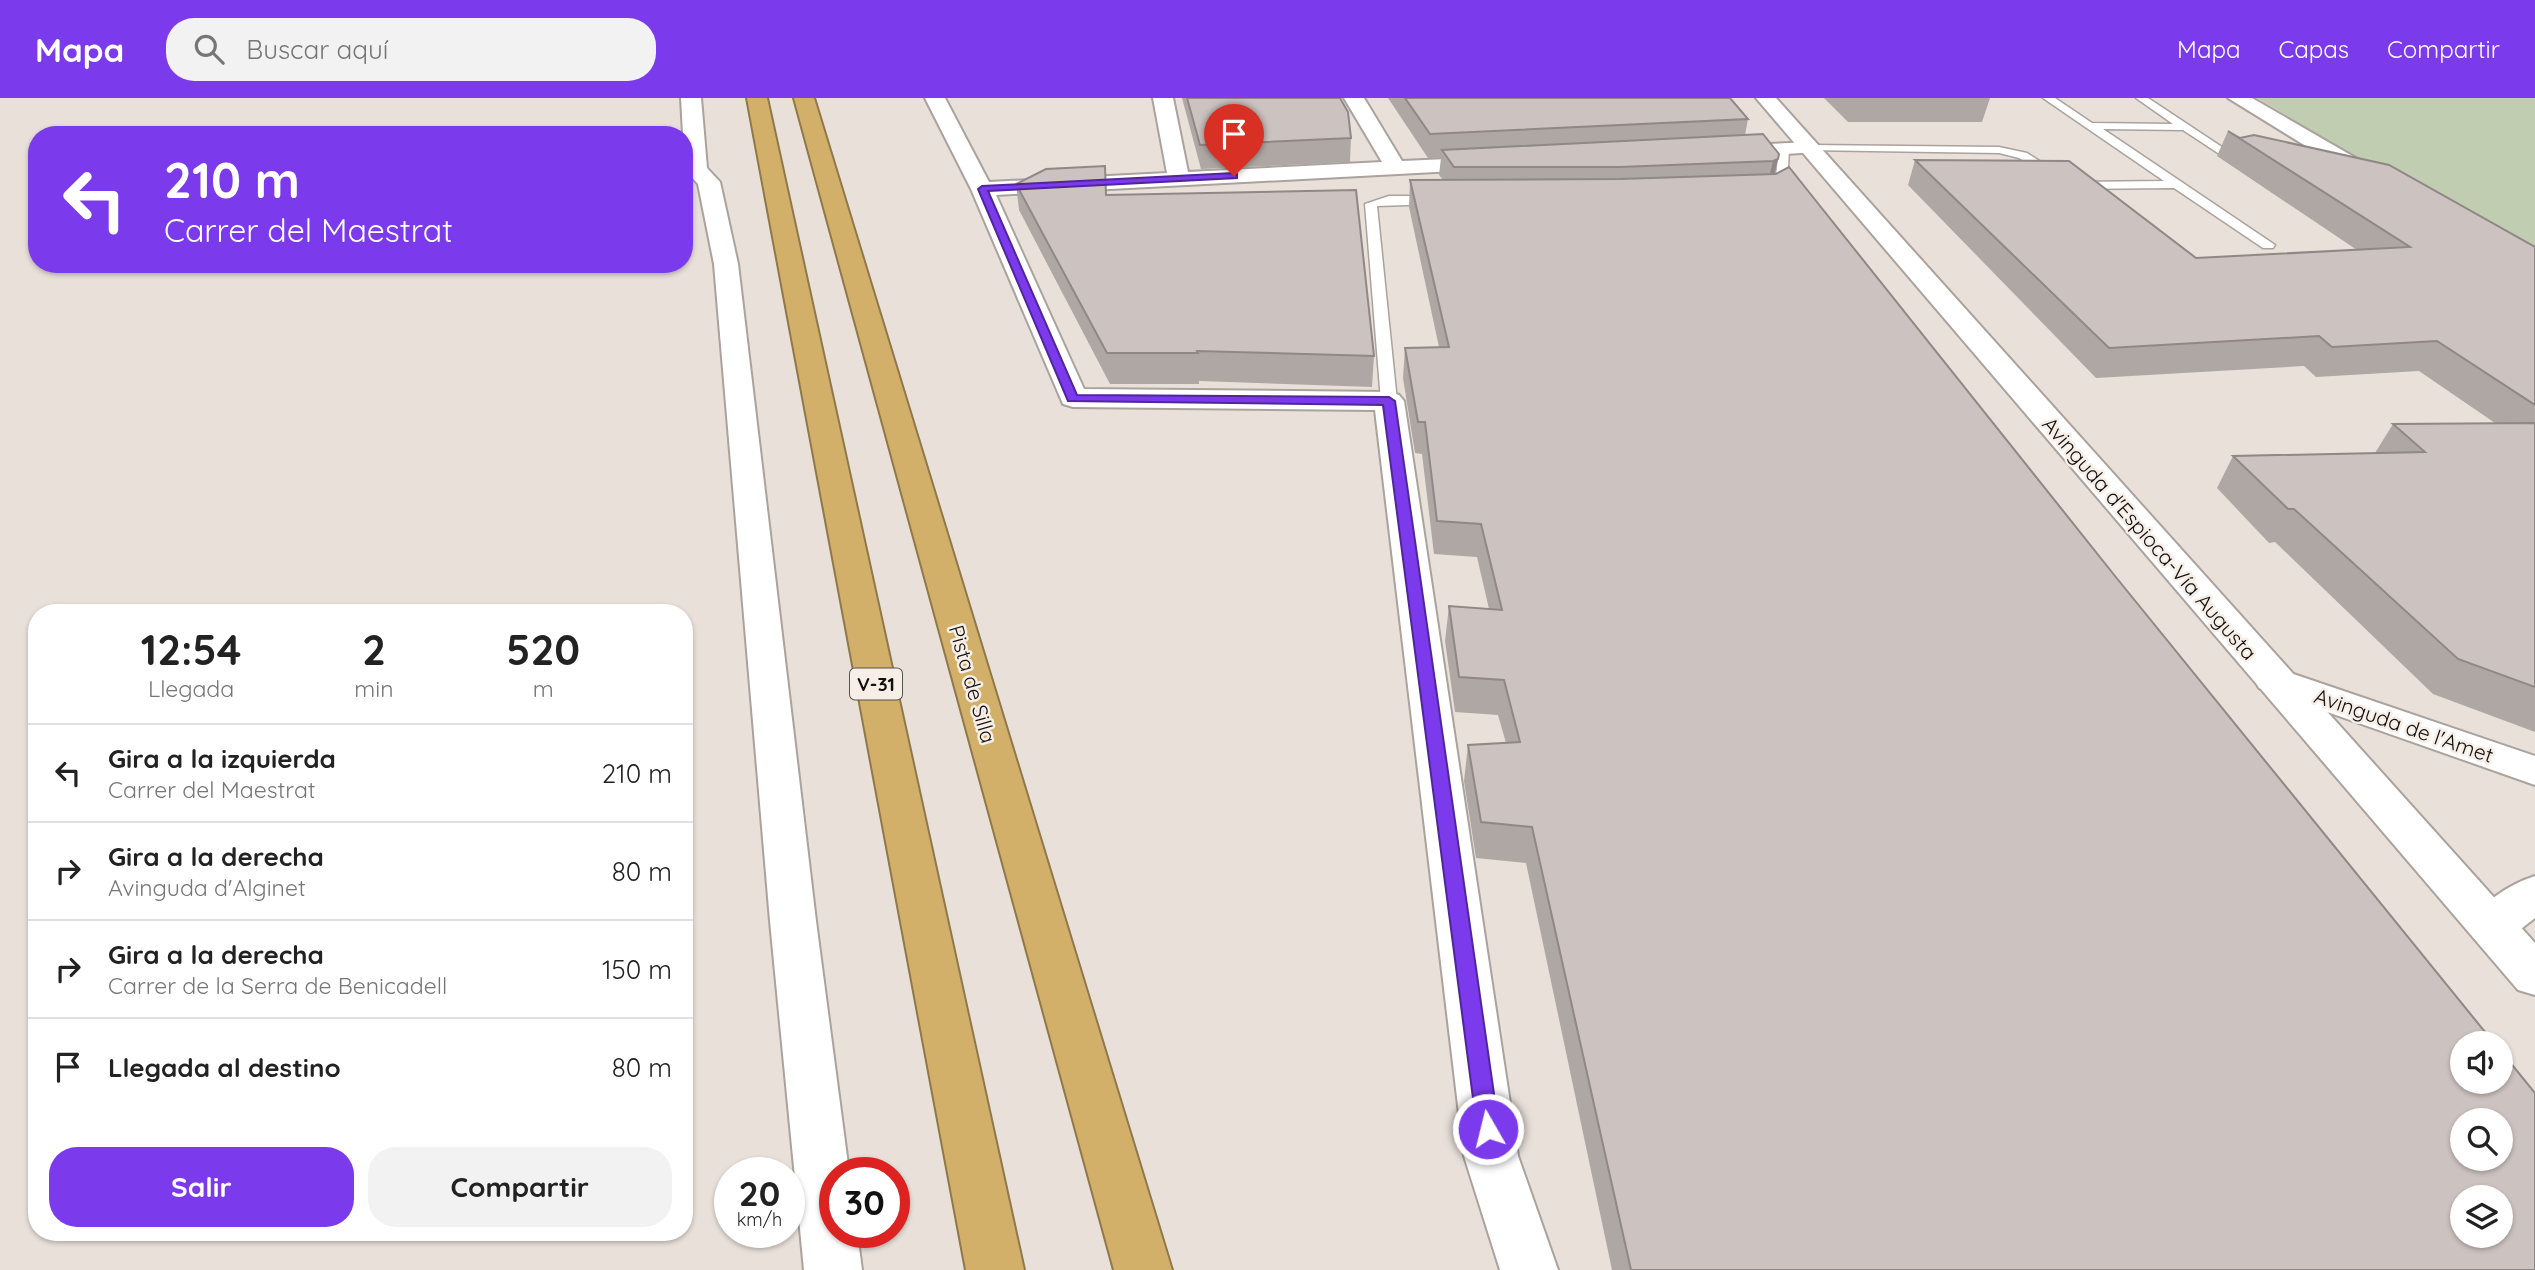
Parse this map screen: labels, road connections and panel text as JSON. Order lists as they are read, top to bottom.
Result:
{
  "streets": {
    "highway": ["V-31", "Pista de Silla"],
    "street": ["Avinguda d'Espioca-Vía Augusta", "Avinguda de l'Amet"]
  },
  "crossings": [
    ["Avinguda d'Espioca-Vía Augusta", "Avinguda de l'Amet"]
  ],
  "page": {
    "header": "Mapa",
    "search": "Buscar aquí",
    "nav": ["Mapa", "Capas", "Compartir"],
    "turn": ["210 m", "Carrer del Maestrat"],
    "eta": [
      "12:54",
      "Llegada",
      "2",
      "min",
      "520",
      "m"
    ],
    "list": [
      {
        "name": "Gira a la izquierda",
        "note": "Carrer del Maestrat",
        "value": "210 m"
      },
      {
        "name": "Gira a la derecha",
        "note": "Avinguda d'Alginet",
        "value": "80 m"
      },
      {
        "name": "Gira a la derecha",
        "note": "Carrer de la Serra de Benicadell",
        "value": "150 m"
      },
      {
        "name": "Llegada al destino",
        "value": "80 m"
      }
    ],
    "buttons": ["Salir", "Compartir"],
    "speed": "20 km/h",
    "limit": "30"
  }
}
